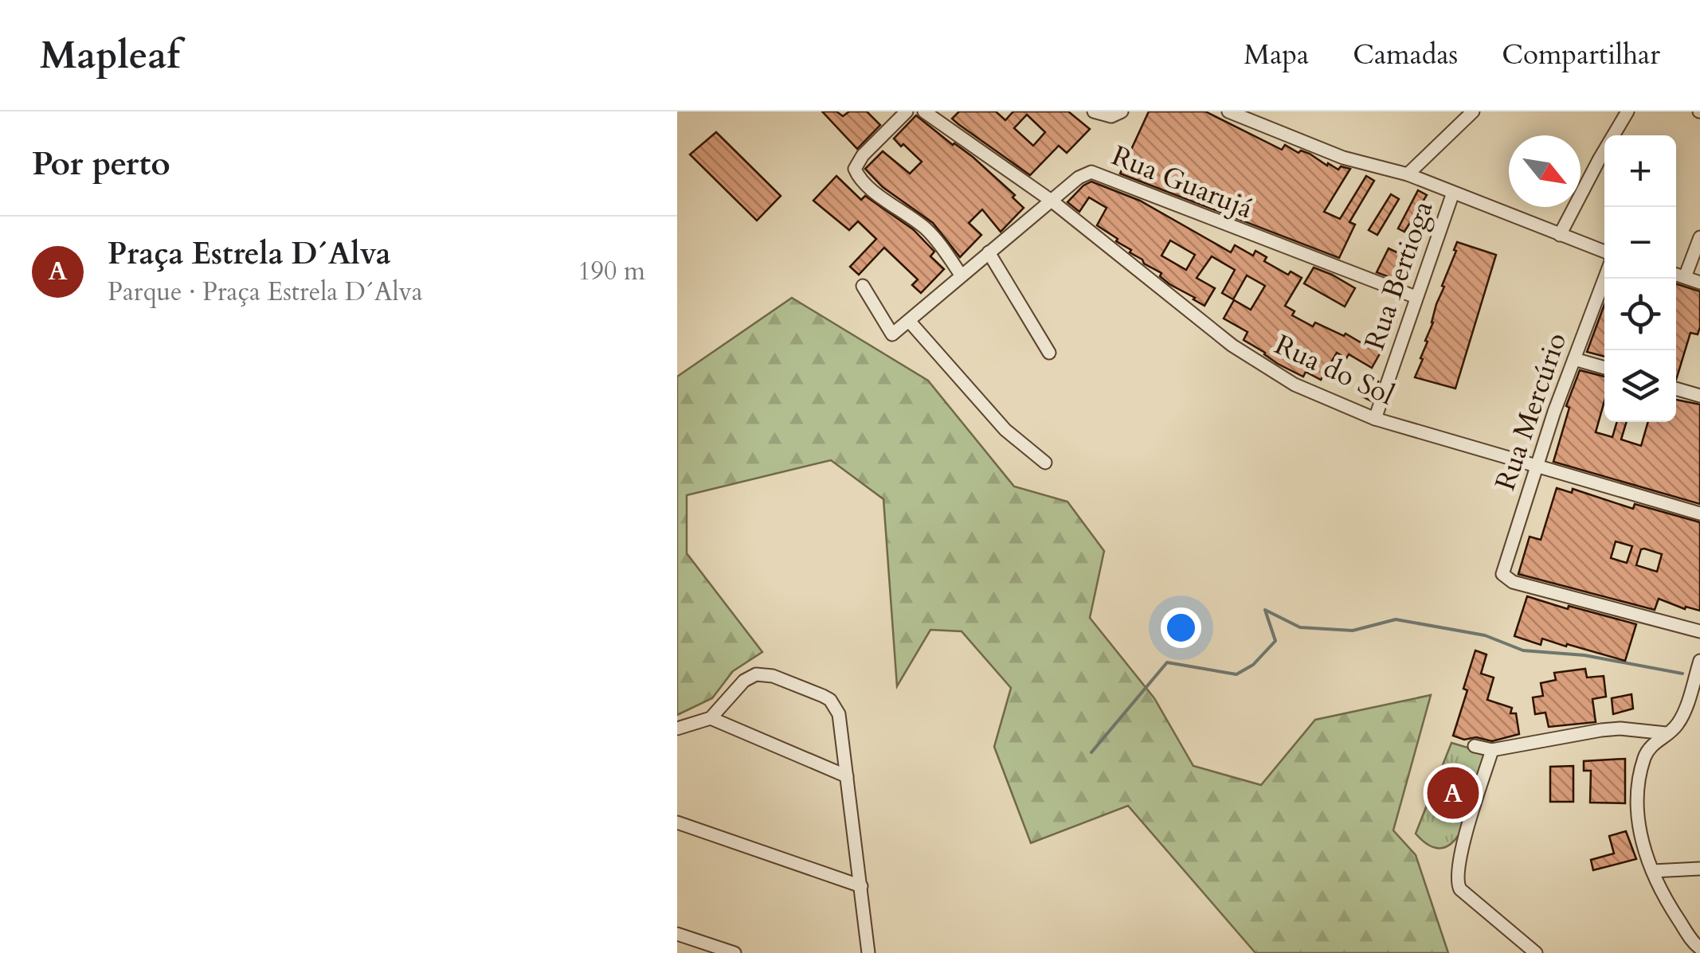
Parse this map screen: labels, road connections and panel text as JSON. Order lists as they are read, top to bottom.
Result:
{
  "streets": {
    "street": [
      "Rua Guarujá",
      "Rua Bertioga",
      "Rua do Sol",
      "Rua Mercúrio"
    ]
  },
  "crossings": [
    ["Rua Guarujá", "Rua Bertioga"],
    ["Rua Guarujá", "Rua do Sol"],
    ["Rua Bertioga", "Rua do Sol"],
    ["Rua do Sol", "Rua Mercúrio"]
  ],
  "north": "bottom right",
  "page": {
    "header": "Mapleaf",
    "nav": ["Mapa", "Camadas", "Compartilhar"],
    "heading": "Por perto",
    "map_buttons": ["+", "−"],
    "list": [
      {
        "mark": "A",
        "name": "Praça Estrela D´Alva",
        "note": "Parque · Praça Estrela D´Alva",
        "value": "190 m"
      }
    ],
    "pins": "A"
  }
}
